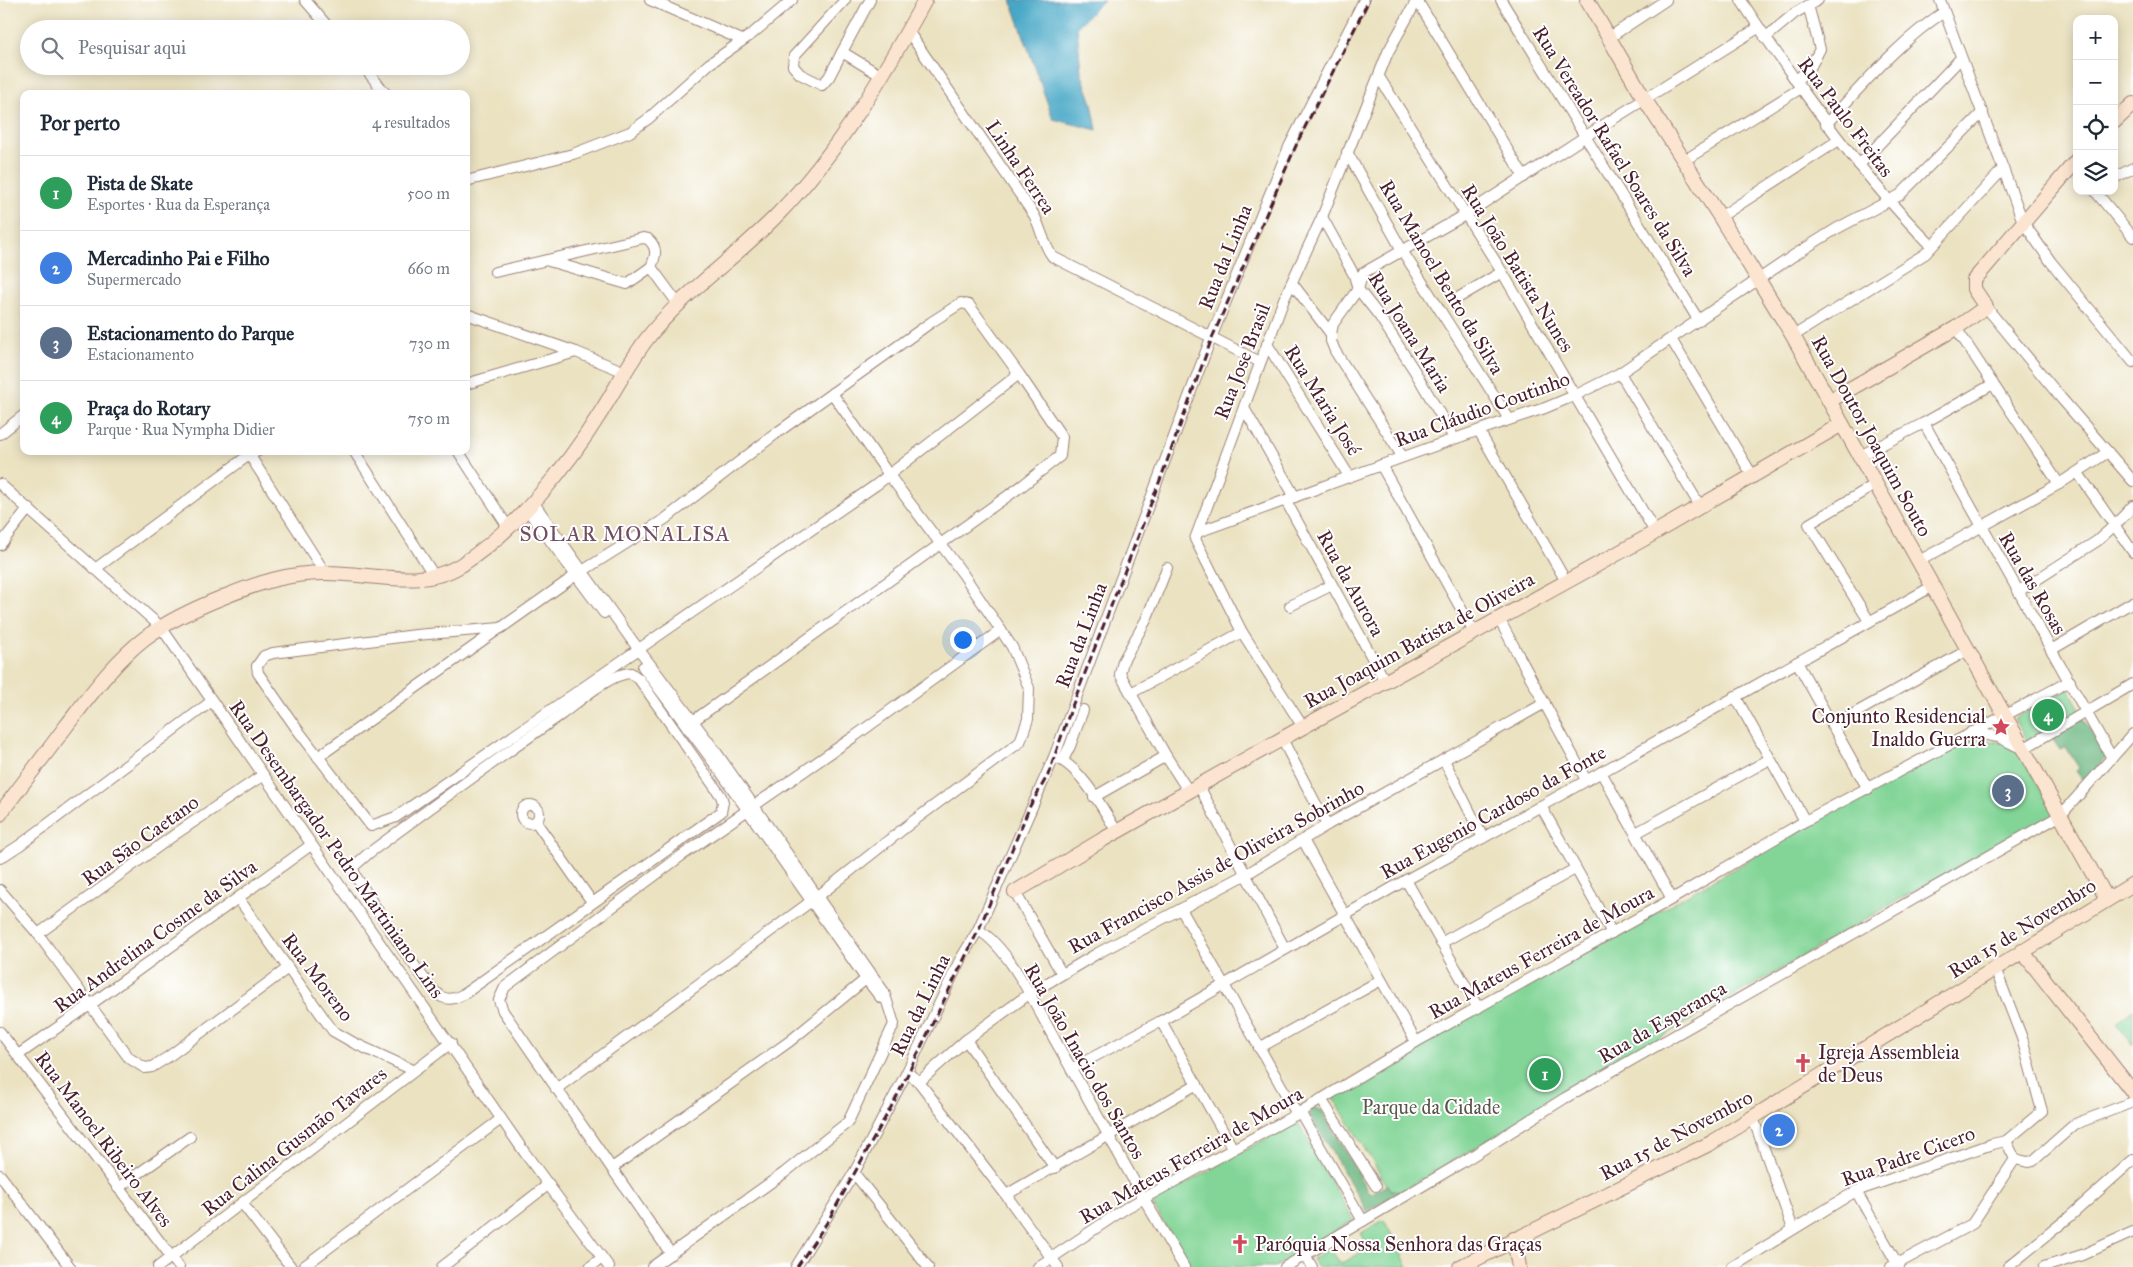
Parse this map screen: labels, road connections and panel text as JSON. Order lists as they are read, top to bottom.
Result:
{
  "streets": {
    "street": [
      "Rua Paulo Freitas",
      "Rua Vereador Rafael Soares da Silva",
      "Linha Ferrea",
      "Rua da Linha",
      "Rua João Batista Nunes",
      "Rua Manoel Bento da Silva",
      "Rua Joana Maria",
      "Rua Jose Brasil",
      "Rua Maria José",
      "Rua Cláudio Coutinho",
      "Rua Doutor Joaquim Souto",
      "Rua da Aurora",
      "Rua das Rosas",
      "Rua Joaquim Batista de Oliveira",
      "Rua Eugenio Cardoso da Fonte",
      "Rua São Caetano",
      "Rua Desembargador Pedro Martiniano Lins",
      "Rua Francisco Assis de Oliveira Sobrinho",
      "Rua 15 de Novembro",
      "Rua Andrelina Cosme da Silva",
      "Rua Mateus Ferreira de Moura",
      "Rua Moreno",
      "Rua da Esperança",
      "Rua João Inacio dos Santos",
      "Rua Manoel Ribeiro Alves",
      "Rua Calina Gusmão Tavares",
      "Rua Padre Cicero"
    ]
  },
  "crossings": [
    ["Rua Paulo Freitas", "Rua Cláudio Coutinho"],
    ["Rua Vereador Rafael Soares da Silva", "Rua Cláudio Coutinho"],
    ["Linha Ferrea", "Rua da Linha"],
    ["Linha Ferrea", "Rua Jose Brasil"],
    ["Rua da Linha", "Rua João Inacio dos Santos"],
    ["Rua João Batista Nunes", "Rua Jose Brasil"],
    ["Rua João Batista Nunes", "Rua Cláudio Coutinho"],
    ["Rua João Batista Nunes", "Rua Joaquim Batista de Oliveira"],
    ["Rua Manoel Bento da Silva", "Rua Jose Brasil"],
    ["Rua Manoel Bento da Silva", "Rua Cláudio Coutinho"],
    ["Rua Joana Maria", "Rua Jose Brasil"],
    ["Rua Joana Maria", "Rua Cláudio Coutinho"],
    ["Rua Jose Brasil", "Rua Maria José"],
    ["Rua Jose Brasil", "Rua Cláudio Coutinho"],
    ["Rua Jose Brasil", "Rua da Aurora"],
    ["Rua Maria José", "Rua Cláudio Coutinho"],
    ["Rua Cláudio Coutinho", "Rua Doutor Joaquim Souto"],
    ["Rua Cláudio Coutinho", "Rua da Aurora"],
    ["Rua Doutor Joaquim Souto", "Rua Joaquim Batista de Oliveira"],
    ["Rua Doutor Joaquim Souto", "Rua Eugenio Cardoso da Fonte"],
    ["Rua Doutor Joaquim Souto", "Rua 15 de Novembro"],
    ["Rua Doutor Joaquim Souto", "Rua Mateus Ferreira de Moura"],
    ["Rua Doutor Joaquim Souto", "Rua da Esperança"],
    ["Rua da Aurora", "Rua Joaquim Batista de Oliveira"],
    ["Rua das Rosas", "Rua Mateus Ferreira de Moura"],
    ["Rua das Rosas", "Rua da Esperança"],
    ["Rua Eugenio Cardoso da Fonte", "Rua João Inacio dos Santos"],
    ["Rua São Caetano", "Rua Desembargador Pedro Martiniano Lins"],
    ["Rua Desembargador Pedro Martiniano Lins", "Rua Andrelina Cosme da Silva"],
    ["Rua Desembargador Pedro Martiniano Lins", "Rua Calina Gusmão Tavares"],
    ["Rua Francisco Assis de Oliveira Sobrinho", "Rua João Inacio dos Santos"],
    ["Rua Andrelina Cosme da Silva", "Rua Moreno"],
    ["Rua Andrelina Cosme da Silva", "Rua Manoel Ribeiro Alves"],
    ["Rua Mateus Ferreira de Moura", "Rua João Inacio dos Santos"],
    ["Rua Moreno", "Rua Calina Gusmão Tavares"],
    ["Rua Manoel Ribeiro Alves", "Rua Calina Gusmão Tavares"]
  ],
  "districts": ["SOLAR MONALISA"],
  "parks": ["Parque da Cidade"],
  "places": {
    "place": ["Conjunto Residencial Inaldo Guerra"],
    "church": ["Igreja Assembleia de Deus", "Paróquia Nossa Senhora das Graças"]
  },
  "page": {
    "map_buttons": ["+", "−"],
    "search": "Pesquisar aqui",
    "heading": ["Por perto", "4 resultados"],
    "list": [
      {
        "mark": "1",
        "name": "Pista de Skate",
        "note": "Esportes · Rua da Esperança",
        "value": "500 m"
      },
      {
        "mark": "2",
        "name": "Mercadinho Pai e Filho",
        "note": "Supermercado",
        "value": "660 m"
      },
      {
        "mark": "3",
        "name": "Estacionamento do Parque",
        "note": "Estacionamento",
        "value": "730 m"
      },
      {
        "mark": "4",
        "name": "Praça do Rotary",
        "note": "Parque · Rua Nympha Didier",
        "value": "750 m"
      }
    ],
    "pins": [
      "4",
      "3",
      "1",
      "2"
    ]
  }
}
